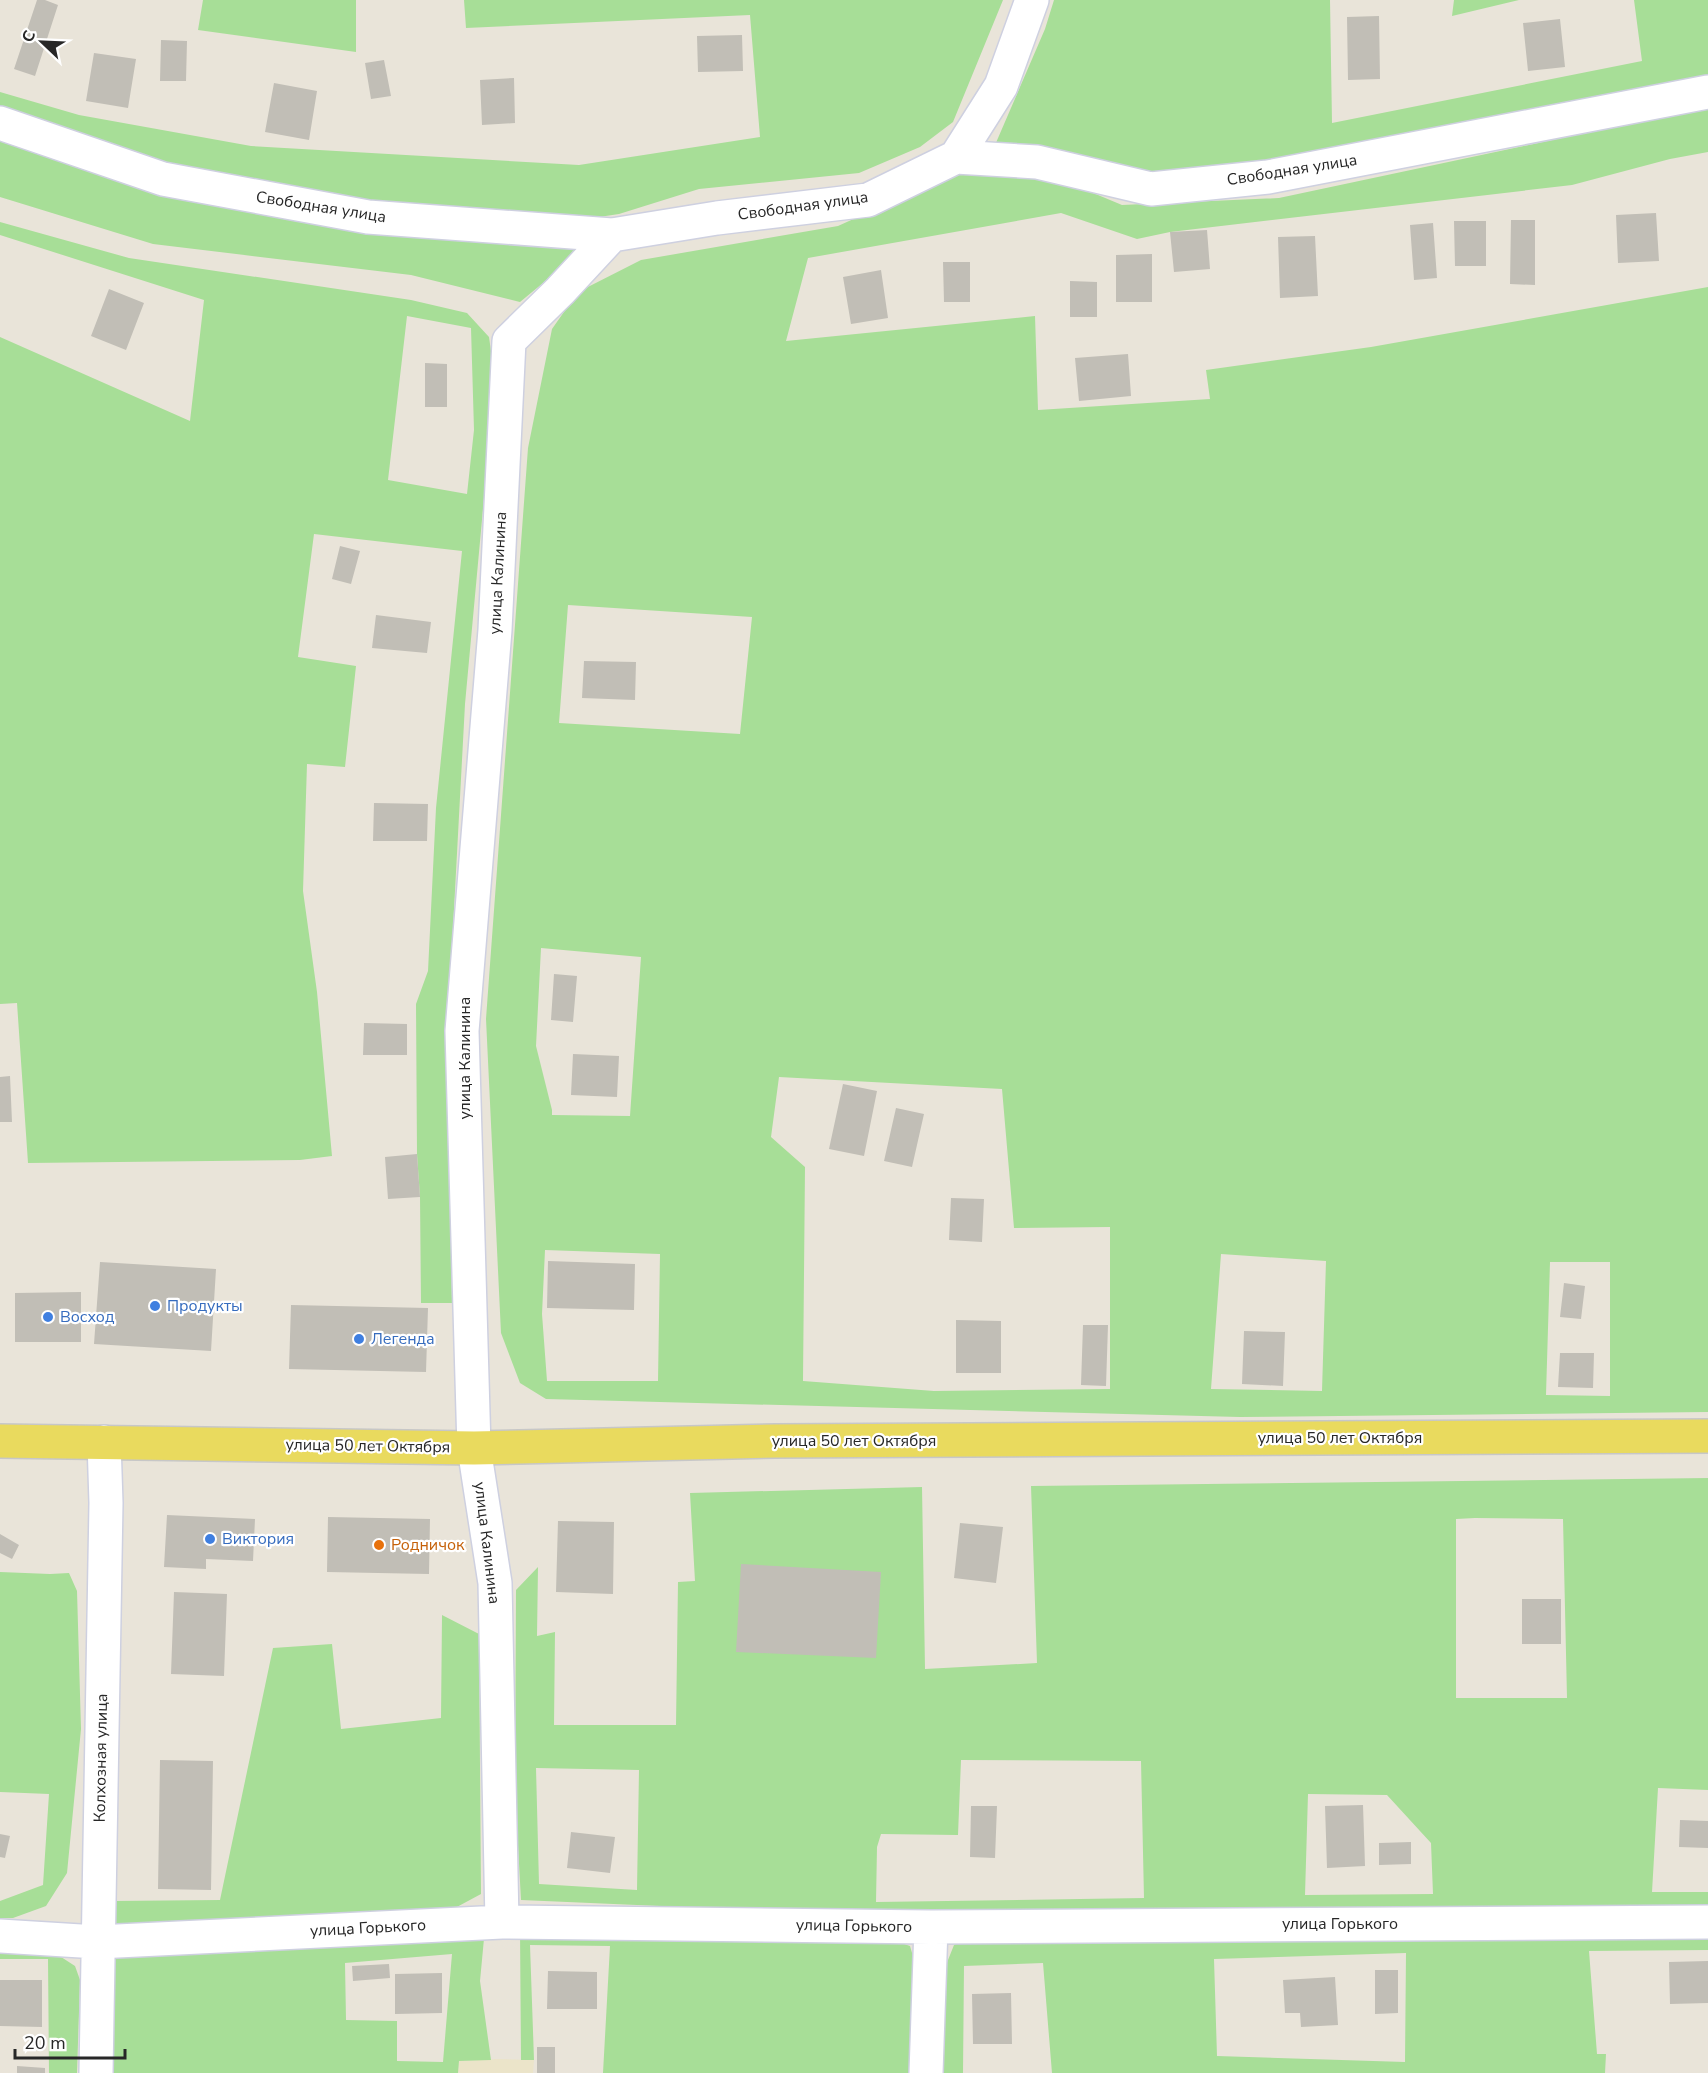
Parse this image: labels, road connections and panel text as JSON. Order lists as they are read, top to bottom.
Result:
{
  "streets": {
    "main road": ["улица 50 лет Октября"],
    "street": [
      "Свободная улица",
      "улица Калинина",
      "Колхозная улица",
      "улица Горького"
    ]
  },
  "crossings": [
    ["Свободная улица", "улица Калинина"],
    ["улица Калинина", "улица 50 лет Октября"],
    ["улица Калинина", "улица Горького"],
    ["улица 50 лет Октября", "Колхозная улица"],
    ["Колхозная улица", "улица Горького"]
  ],
  "places": [
    "Продукты",
    "Восход",
    "Легенда",
    "Виктория",
    "Родничок"
  ],
  "scale_bar": "20 m",
  "north": "top left"
}
